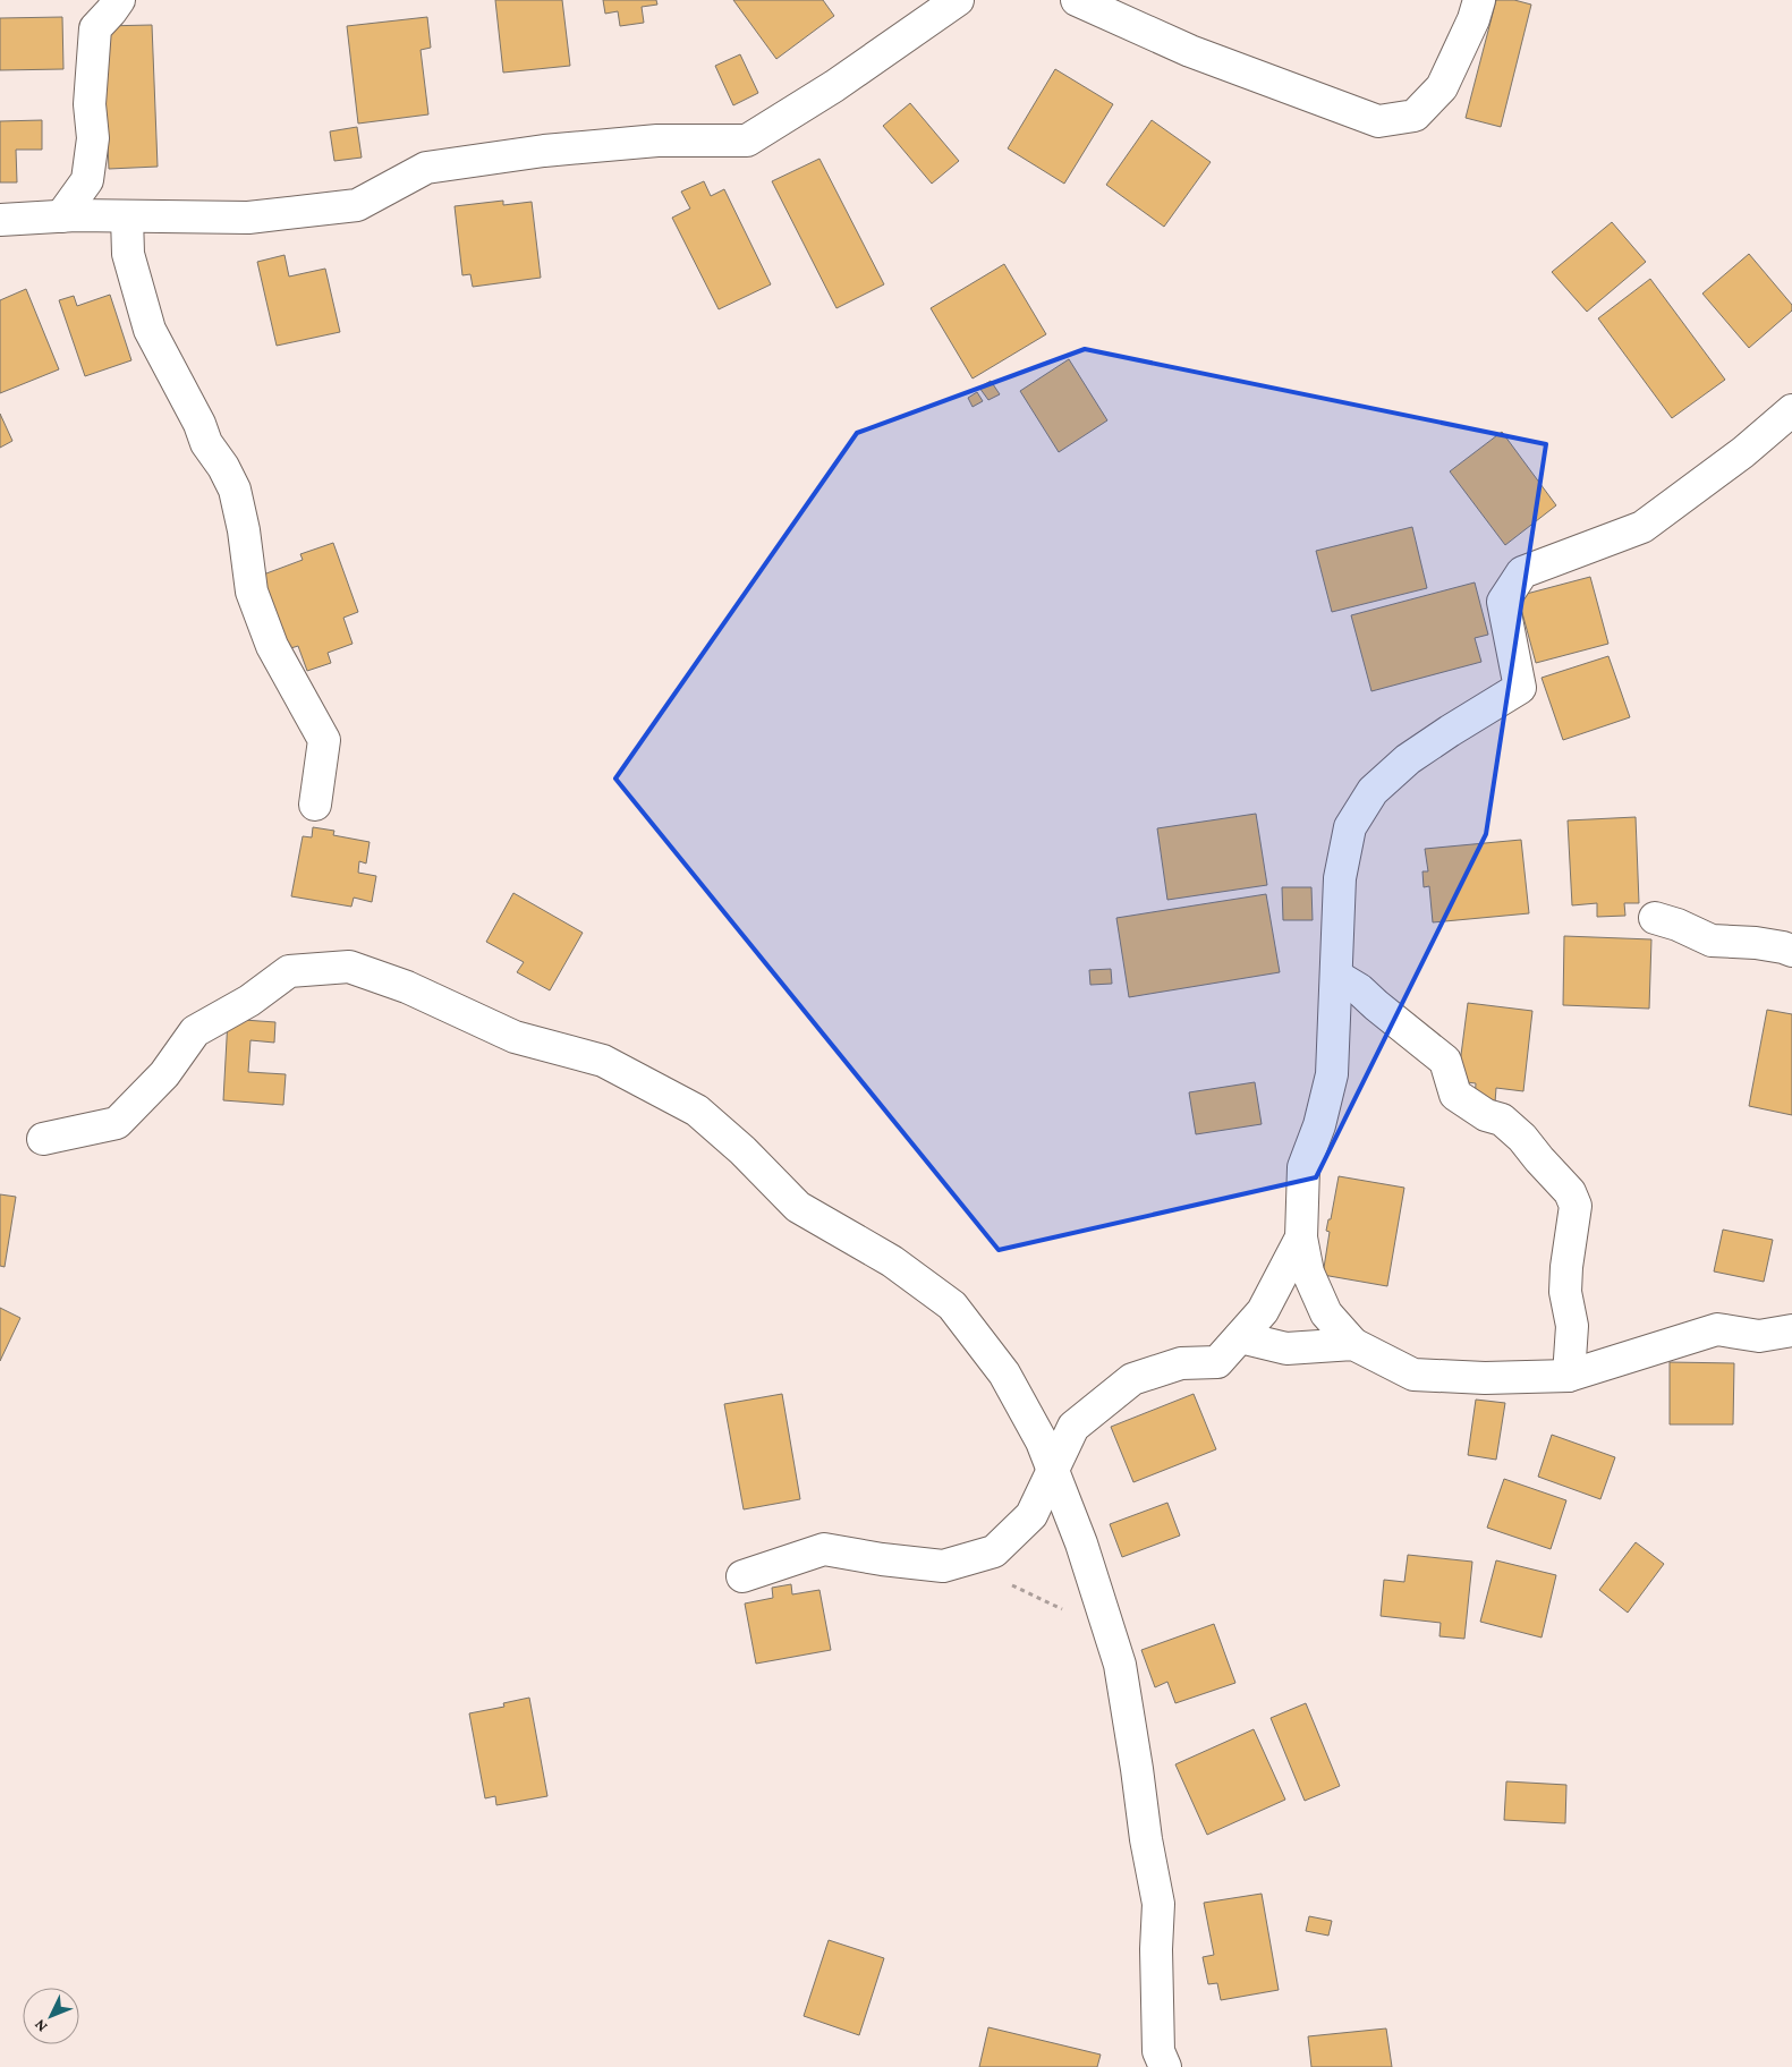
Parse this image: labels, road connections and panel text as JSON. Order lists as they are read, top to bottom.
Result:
{
  "north": "bottom left"
}
